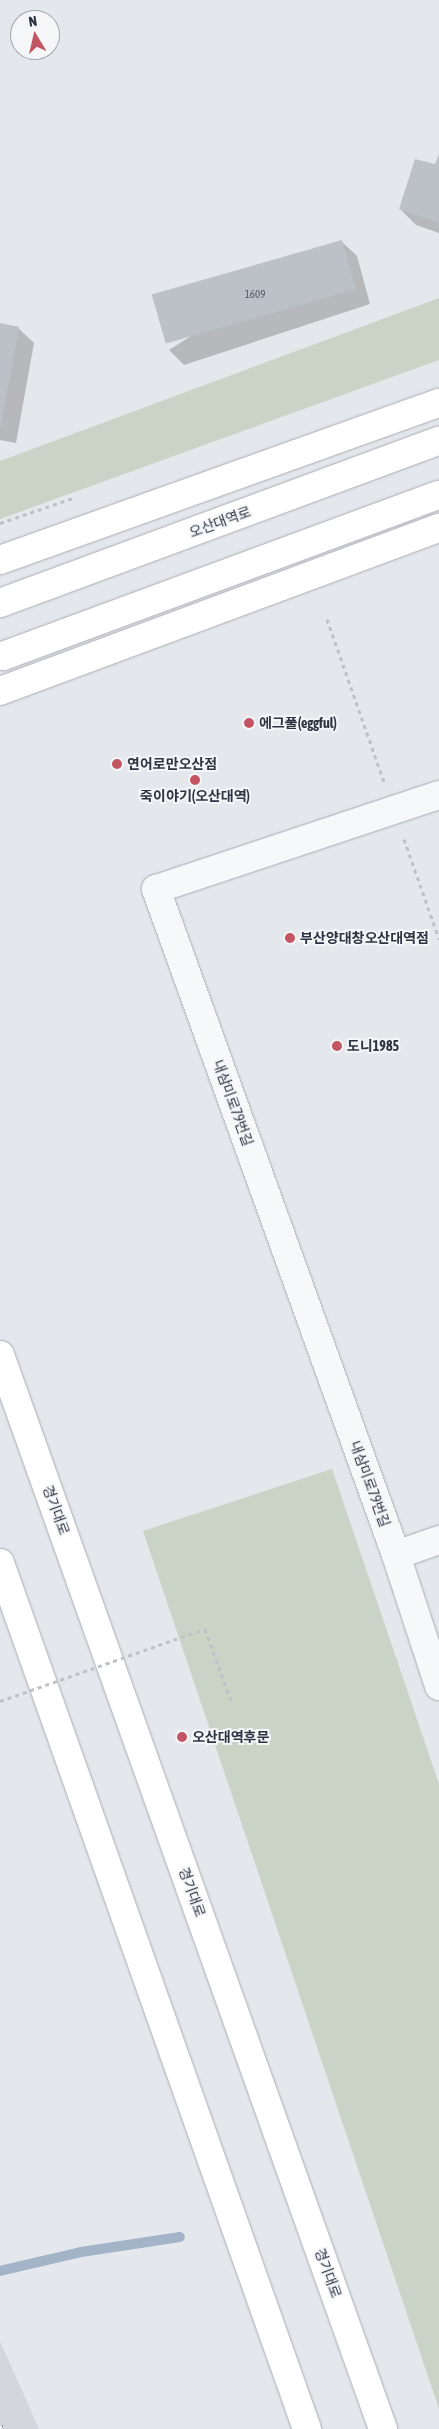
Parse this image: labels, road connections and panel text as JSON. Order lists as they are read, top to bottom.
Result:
{
  "streets": {
    "main road": ["오산대역로", "경기대로"],
    "street": ["내삼미로79번길"]
  },
  "places": [
    "에그풀(eggful)",
    "연어로만오산점",
    "죽이야기(오산대역)",
    "부산양대창오산대역점",
    "도니1985",
    "오산대역후문"
  ],
  "house_numbers": ["1609"],
  "north": "top"
}
